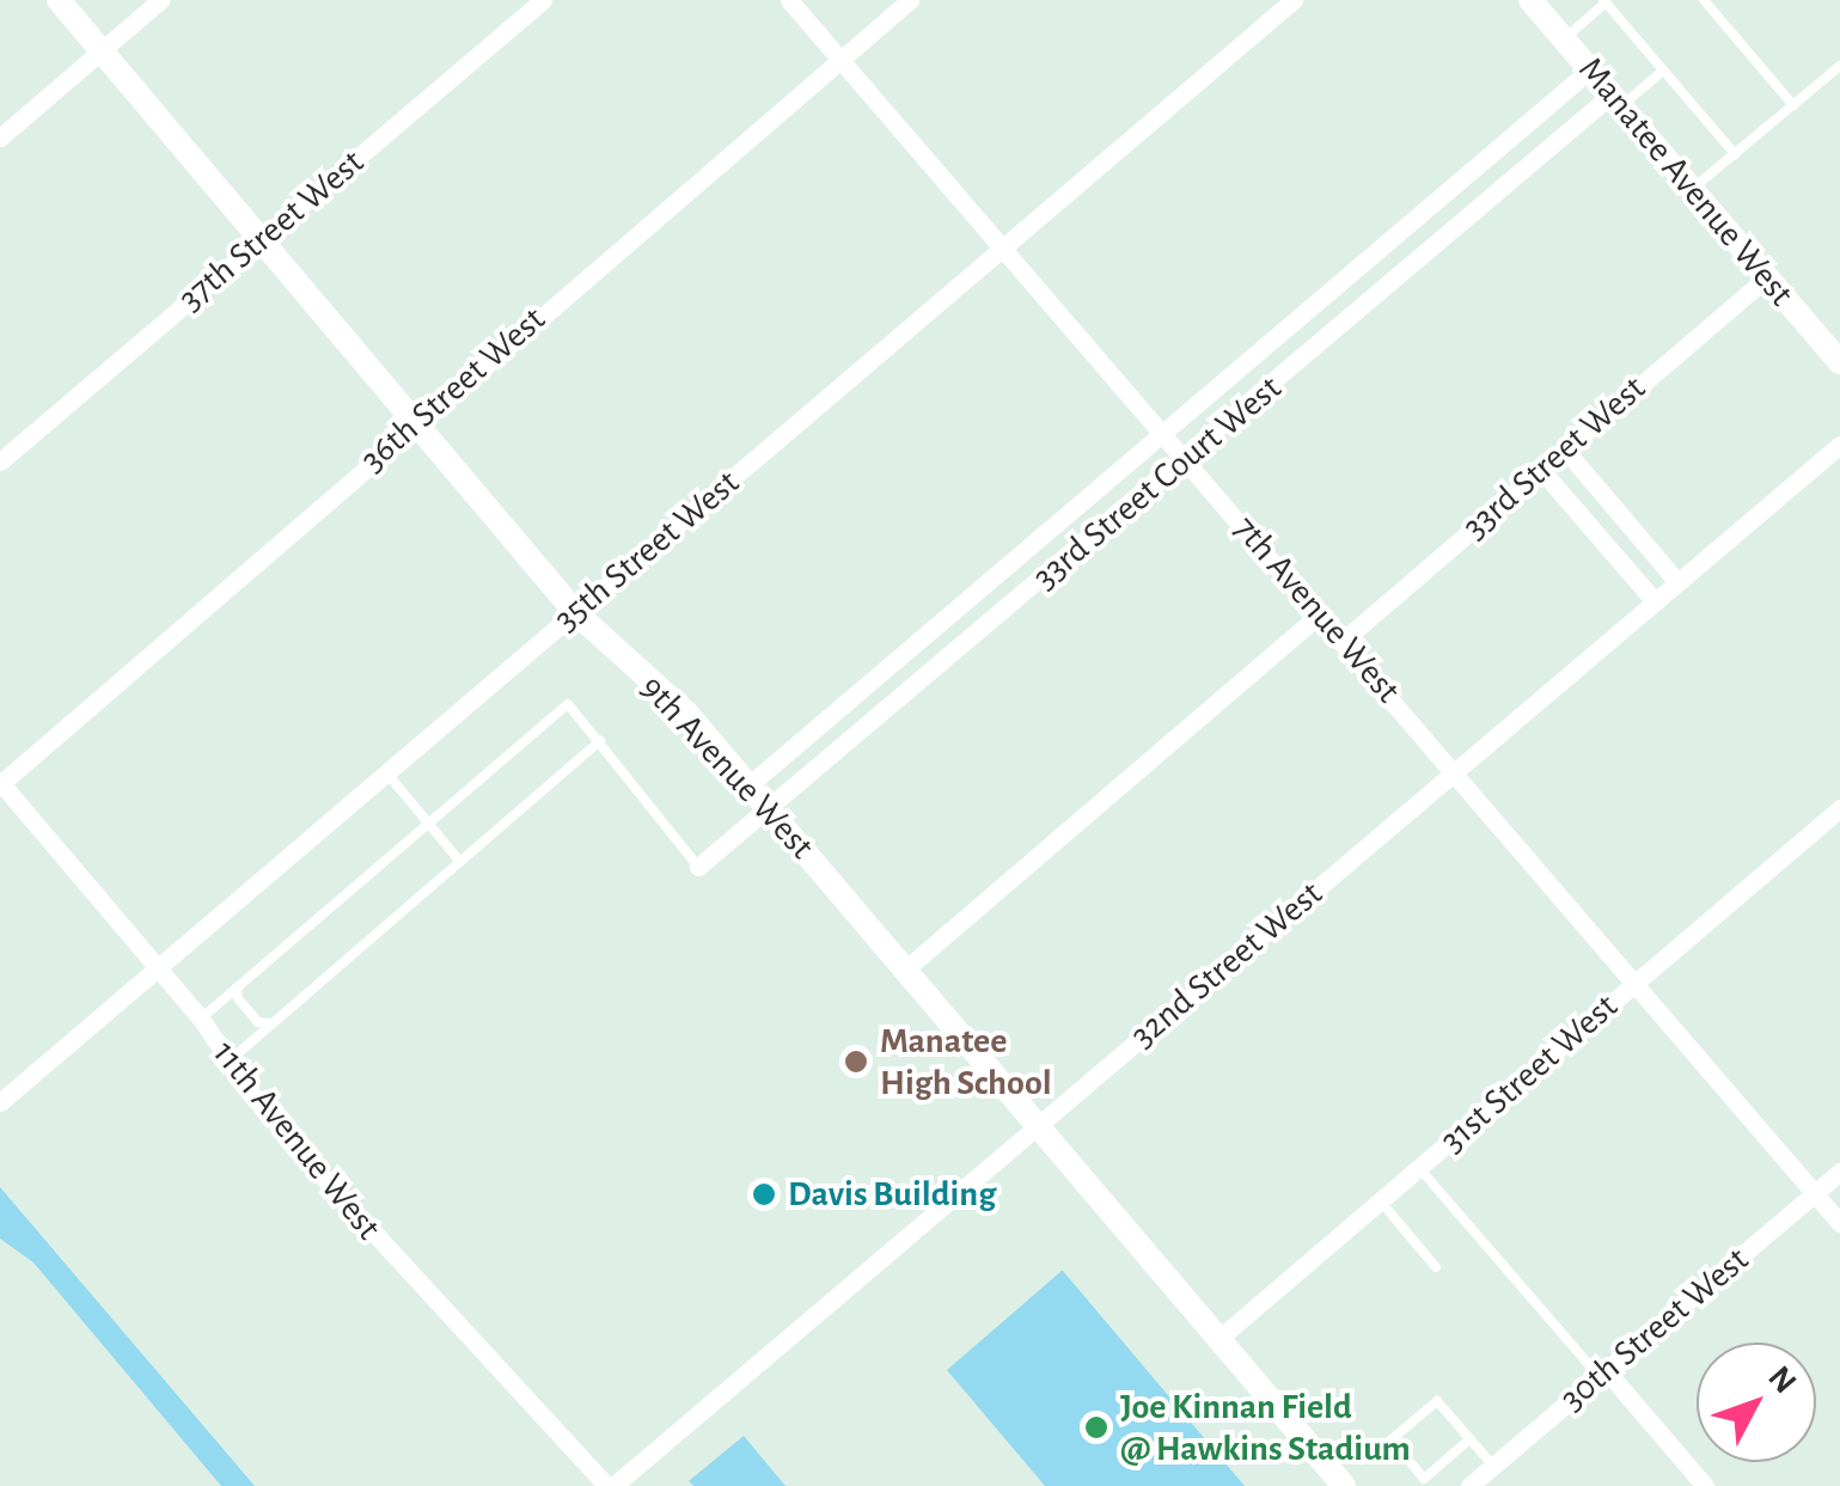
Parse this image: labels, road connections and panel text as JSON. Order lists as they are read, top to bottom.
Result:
{
  "streets": {
    "street": [
      "Manatee Avenue West",
      "37th Street West",
      "36th Street West",
      "33rd Street West",
      "33rd Street Court West",
      "35th Street West",
      "7th Avenue West",
      "9th Avenue West",
      "32nd Street West",
      "31st Street West",
      "11th Avenue West",
      "30th Street West"
    ]
  },
  "crossings": [
    ["Manatee Avenue West", "33rd Street West"],
    ["Manatee Avenue West", "33rd Street Court West"],
    ["37th Street West", "9th Avenue West"],
    ["36th Street West", "7th Avenue West"],
    ["36th Street West", "9th Avenue West"],
    ["36th Street West", "11th Avenue West"],
    ["33rd Street West", "7th Avenue West"],
    ["33rd Street Court West", "7th Avenue West"],
    ["33rd Street Court West", "9th Avenue West"],
    ["35th Street West", "7th Avenue West"],
    ["35th Street West", "9th Avenue West"],
    ["35th Street West", "11th Avenue West"],
    ["7th Avenue West", "32nd Street West"],
    ["7th Avenue West", "31st Street West"],
    ["7th Avenue West", "30th Street West"],
    ["9th Avenue West", "32nd Street West"],
    ["9th Avenue West", "31st Street West"],
    ["32nd Street West", "11th Avenue West"]
  ],
  "places": ["Manatee High School", "Davis Building", "Joe Kinnan Field @ Hawkins Stadium"],
  "north": "top right"
}
